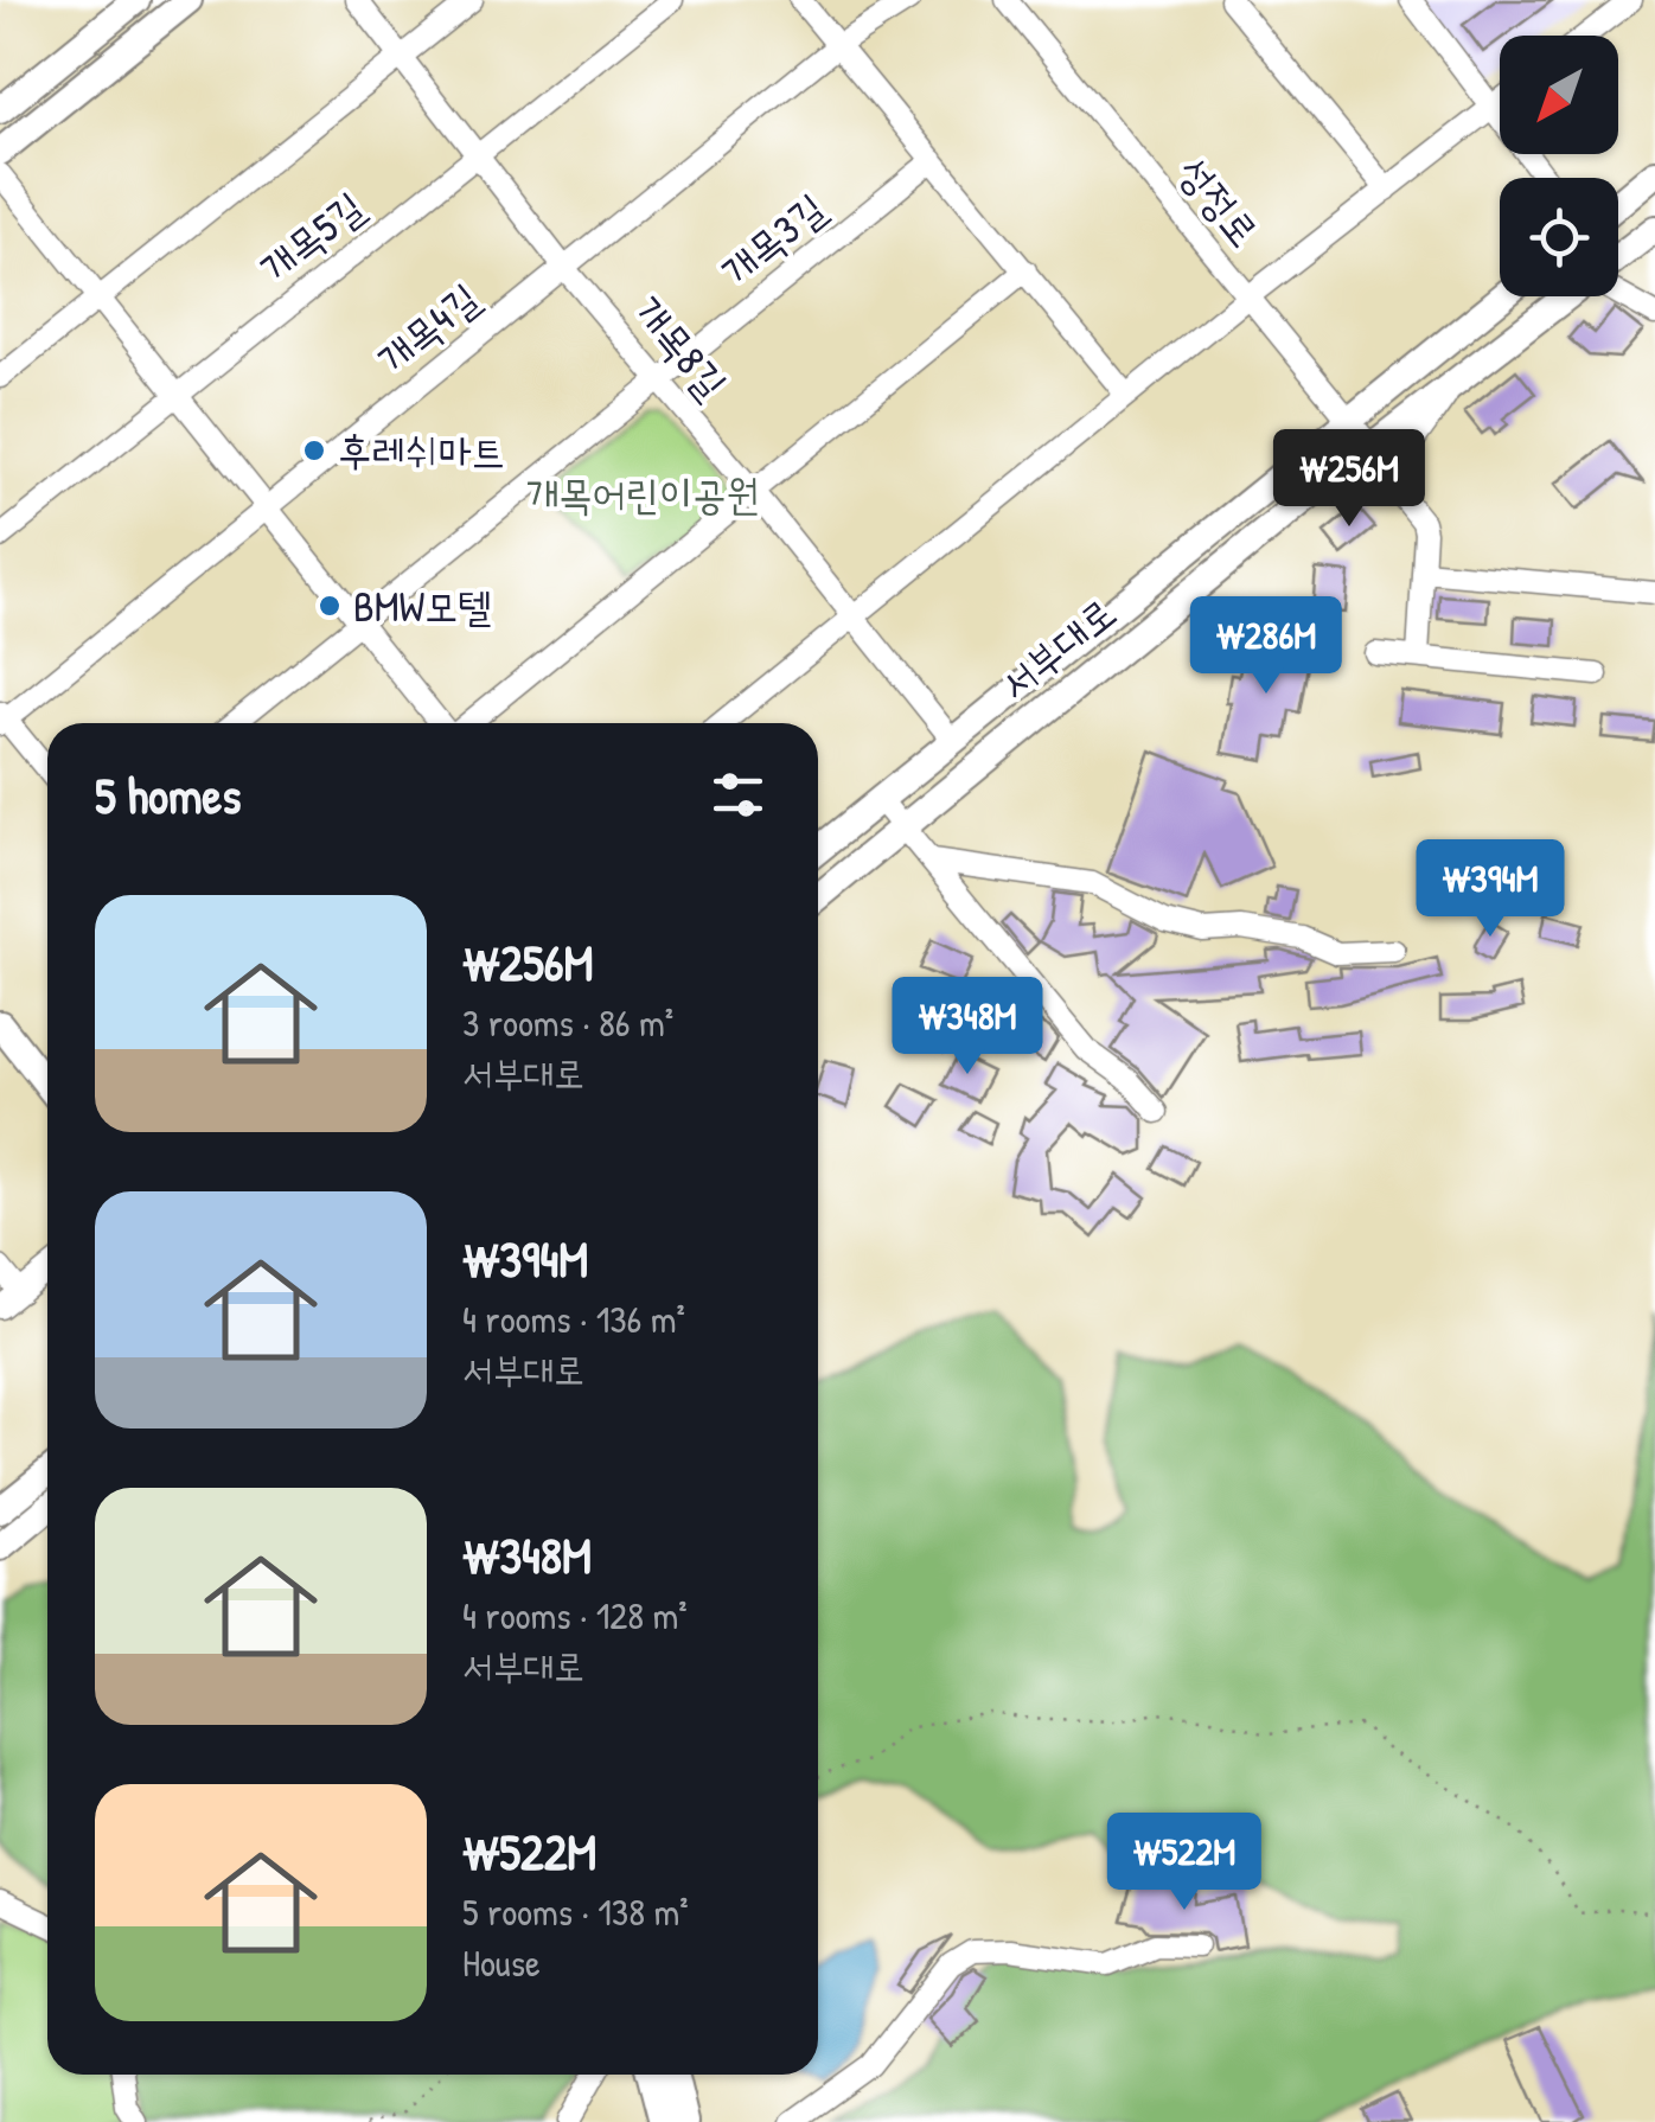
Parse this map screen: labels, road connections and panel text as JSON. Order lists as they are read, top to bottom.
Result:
{
  "streets": {
    "main road": ["서부대로"],
    "street": [
      "성정로",
      "개목5길",
      "개목3길",
      "개목4길",
      "개목8길"
    ]
  },
  "crossings": [
    ["성정로", "서부대로"],
    ["개목5길", "개목8길"],
    ["개목3길", "개목8길"],
    ["개목4길", "개목8길"],
    ["개목8길", "서부대로"]
  ],
  "parks": ["개목어린이공원"],
  "places": ["후레쉬마트", "BMW모텔"],
  "north": "bottom left",
  "page": {
    "price": [
      "₩256M",
      "₩286M",
      "₩394M",
      "₩348M",
      "₩522M"
    ],
    "heading": "5 homes",
    "list": [
      {
        "name": "₩256M",
        "note": "3 rooms · 86 m² · 서부대로"
      },
      {
        "name": "₩394M",
        "note": "4 rooms · 136 m² · 서부대로"
      },
      {
        "name": "₩348M",
        "note": "4 rooms · 128 m² · 서부대로"
      },
      {
        "name": "₩522M",
        "note": "5 rooms · 138 m² · House"
      }
    ]
  }
}
